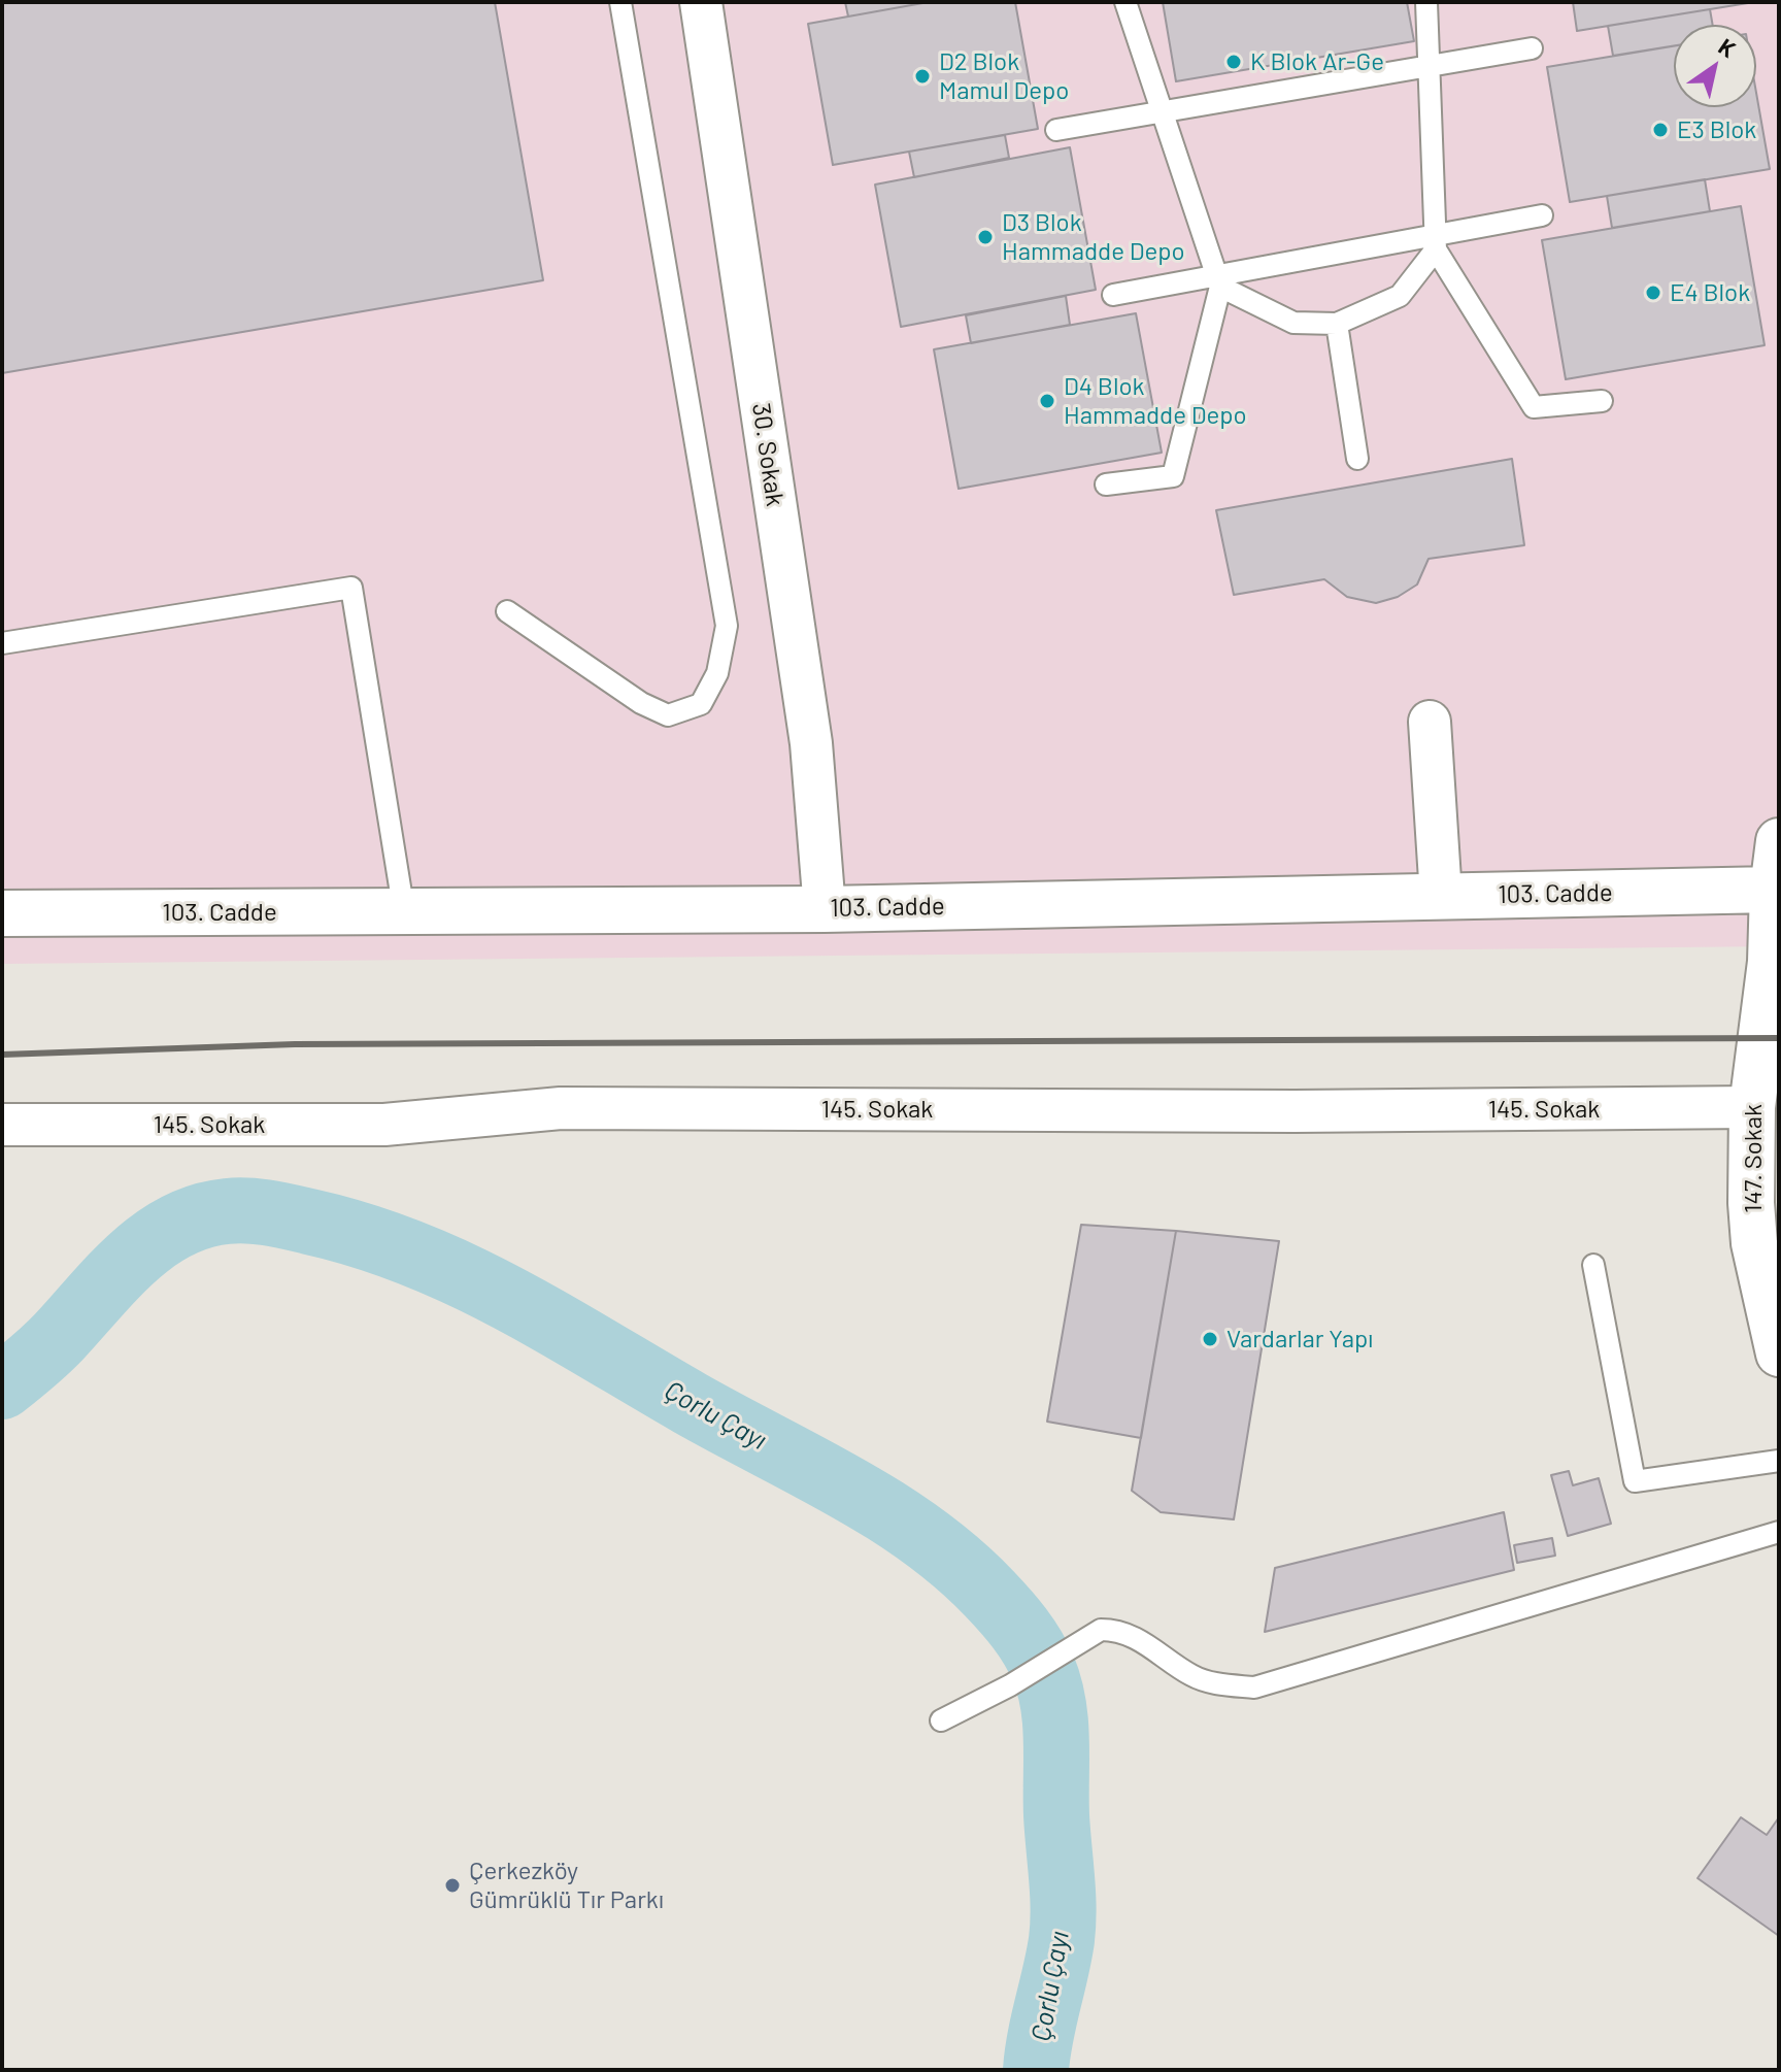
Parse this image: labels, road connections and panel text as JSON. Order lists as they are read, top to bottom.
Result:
{
  "streets": {
    "street": [
      "30. Sokak",
      "103. Cadde",
      "145. Sokak",
      "147. Sokak"
    ]
  },
  "crossings": [
    ["30. Sokak", "103. Cadde"],
    ["103. Cadde", "147. Sokak"],
    ["145. Sokak", "147. Sokak"]
  ],
  "water": ["Çorlu Çayı"],
  "places": [
    "K Blok Ar-Ge",
    "D2 Blok Mamul Depo",
    "E3 Blok",
    "D3 Blok Hammadde Depo",
    "E4 Blok",
    "D4 Blok Hammadde Depo",
    "Vardarlar Yapı",
    "Çerkezköy Gümrüklü Tır Parkı"
  ],
  "north": "top right"
}
